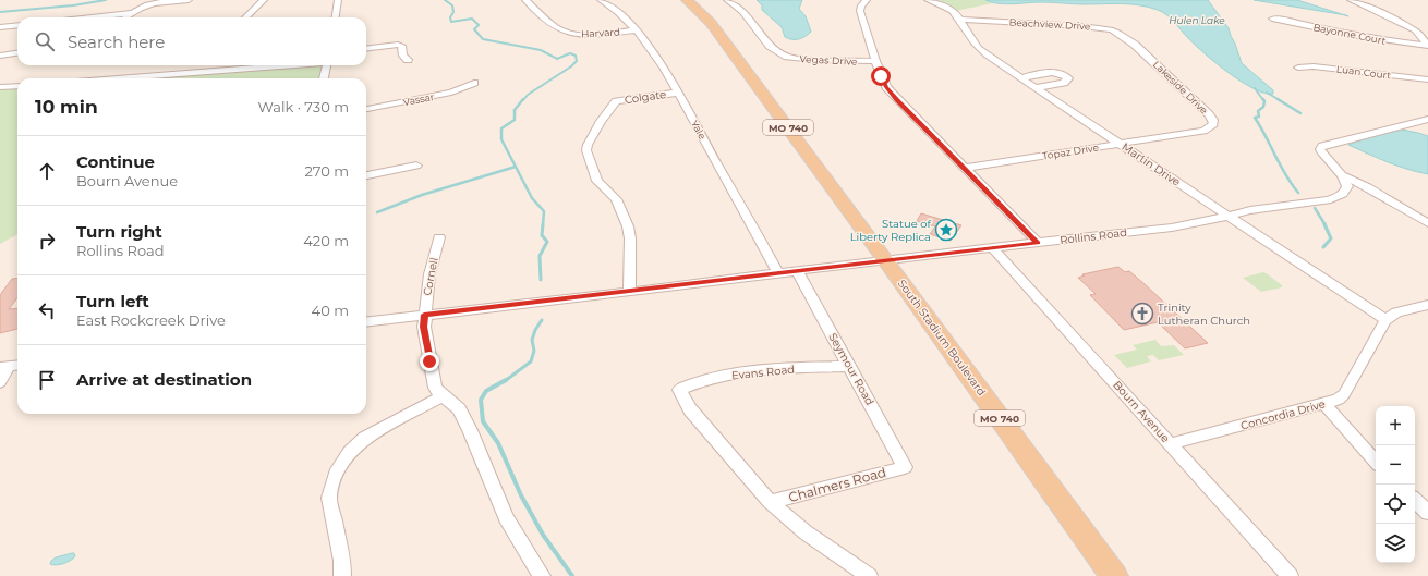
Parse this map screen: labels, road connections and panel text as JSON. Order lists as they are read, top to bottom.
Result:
{
  "streets": {
    "main road": ["MO 740", "South Stadium Boulevard"],
    "street": [
      "Beachview Drive",
      "Harvard",
      "Bayonne Court",
      "Vegas Drive",
      "Luan Court",
      "Lakeside Drive",
      "Colgate",
      "Vassar",
      "Yale",
      "Topaz Drive",
      "Martin Drive",
      "Rollins Road",
      "Cornell",
      "Seymour Road",
      "Evans Road",
      "Bourn Avenue",
      "Concordia Drive",
      "Chalmers Road"
    ]
  },
  "crossings": [
    ["Beachview Drive", "Lakeside Drive"],
    ["Beachview Drive", "Martin Drive"],
    ["Harvard", "Yale"],
    ["Lakeside Drive", "Topaz Drive"],
    ["Colgate", "Yale"],
    ["Colgate", "Rollins Road"],
    ["Yale", "Rollins Road"],
    ["Topaz Drive", "Martin Drive"],
    ["Martin Drive", "Rollins Road"],
    ["Martin Drive", "Concordia Drive"],
    ["Rollins Road", "Cornell"],
    ["Rollins Road", "South Stadium Boulevard"],
    ["Rollins Road", "Seymour Road"],
    ["Rollins Road", "Bourn Avenue"],
    ["Seymour Road", "Evans Road"],
    ["Seymour Road", "Chalmers Road"],
    ["Evans Road", "Chalmers Road"],
    ["Bourn Avenue", "Concordia Drive"]
  ],
  "water": ["Hulen Lake"],
  "places": {
    "place": ["Statue of Liberty Replica"],
    "church": ["Trinity Lutheran Church"]
  },
  "page": {
    "search": "Search here",
    "heading": ["10 min", "Walk · 730 m"],
    "list": [
      ["Continue", "Bourn Avenue", "270 m"],
      ["Turn right", "Rollins Road", "420 m"],
      ["Turn left", "East Rockcreek Drive", "40 m"],
      "Arrive at destination"
    ],
    "map_buttons": ["+", "−"]
  }
}
